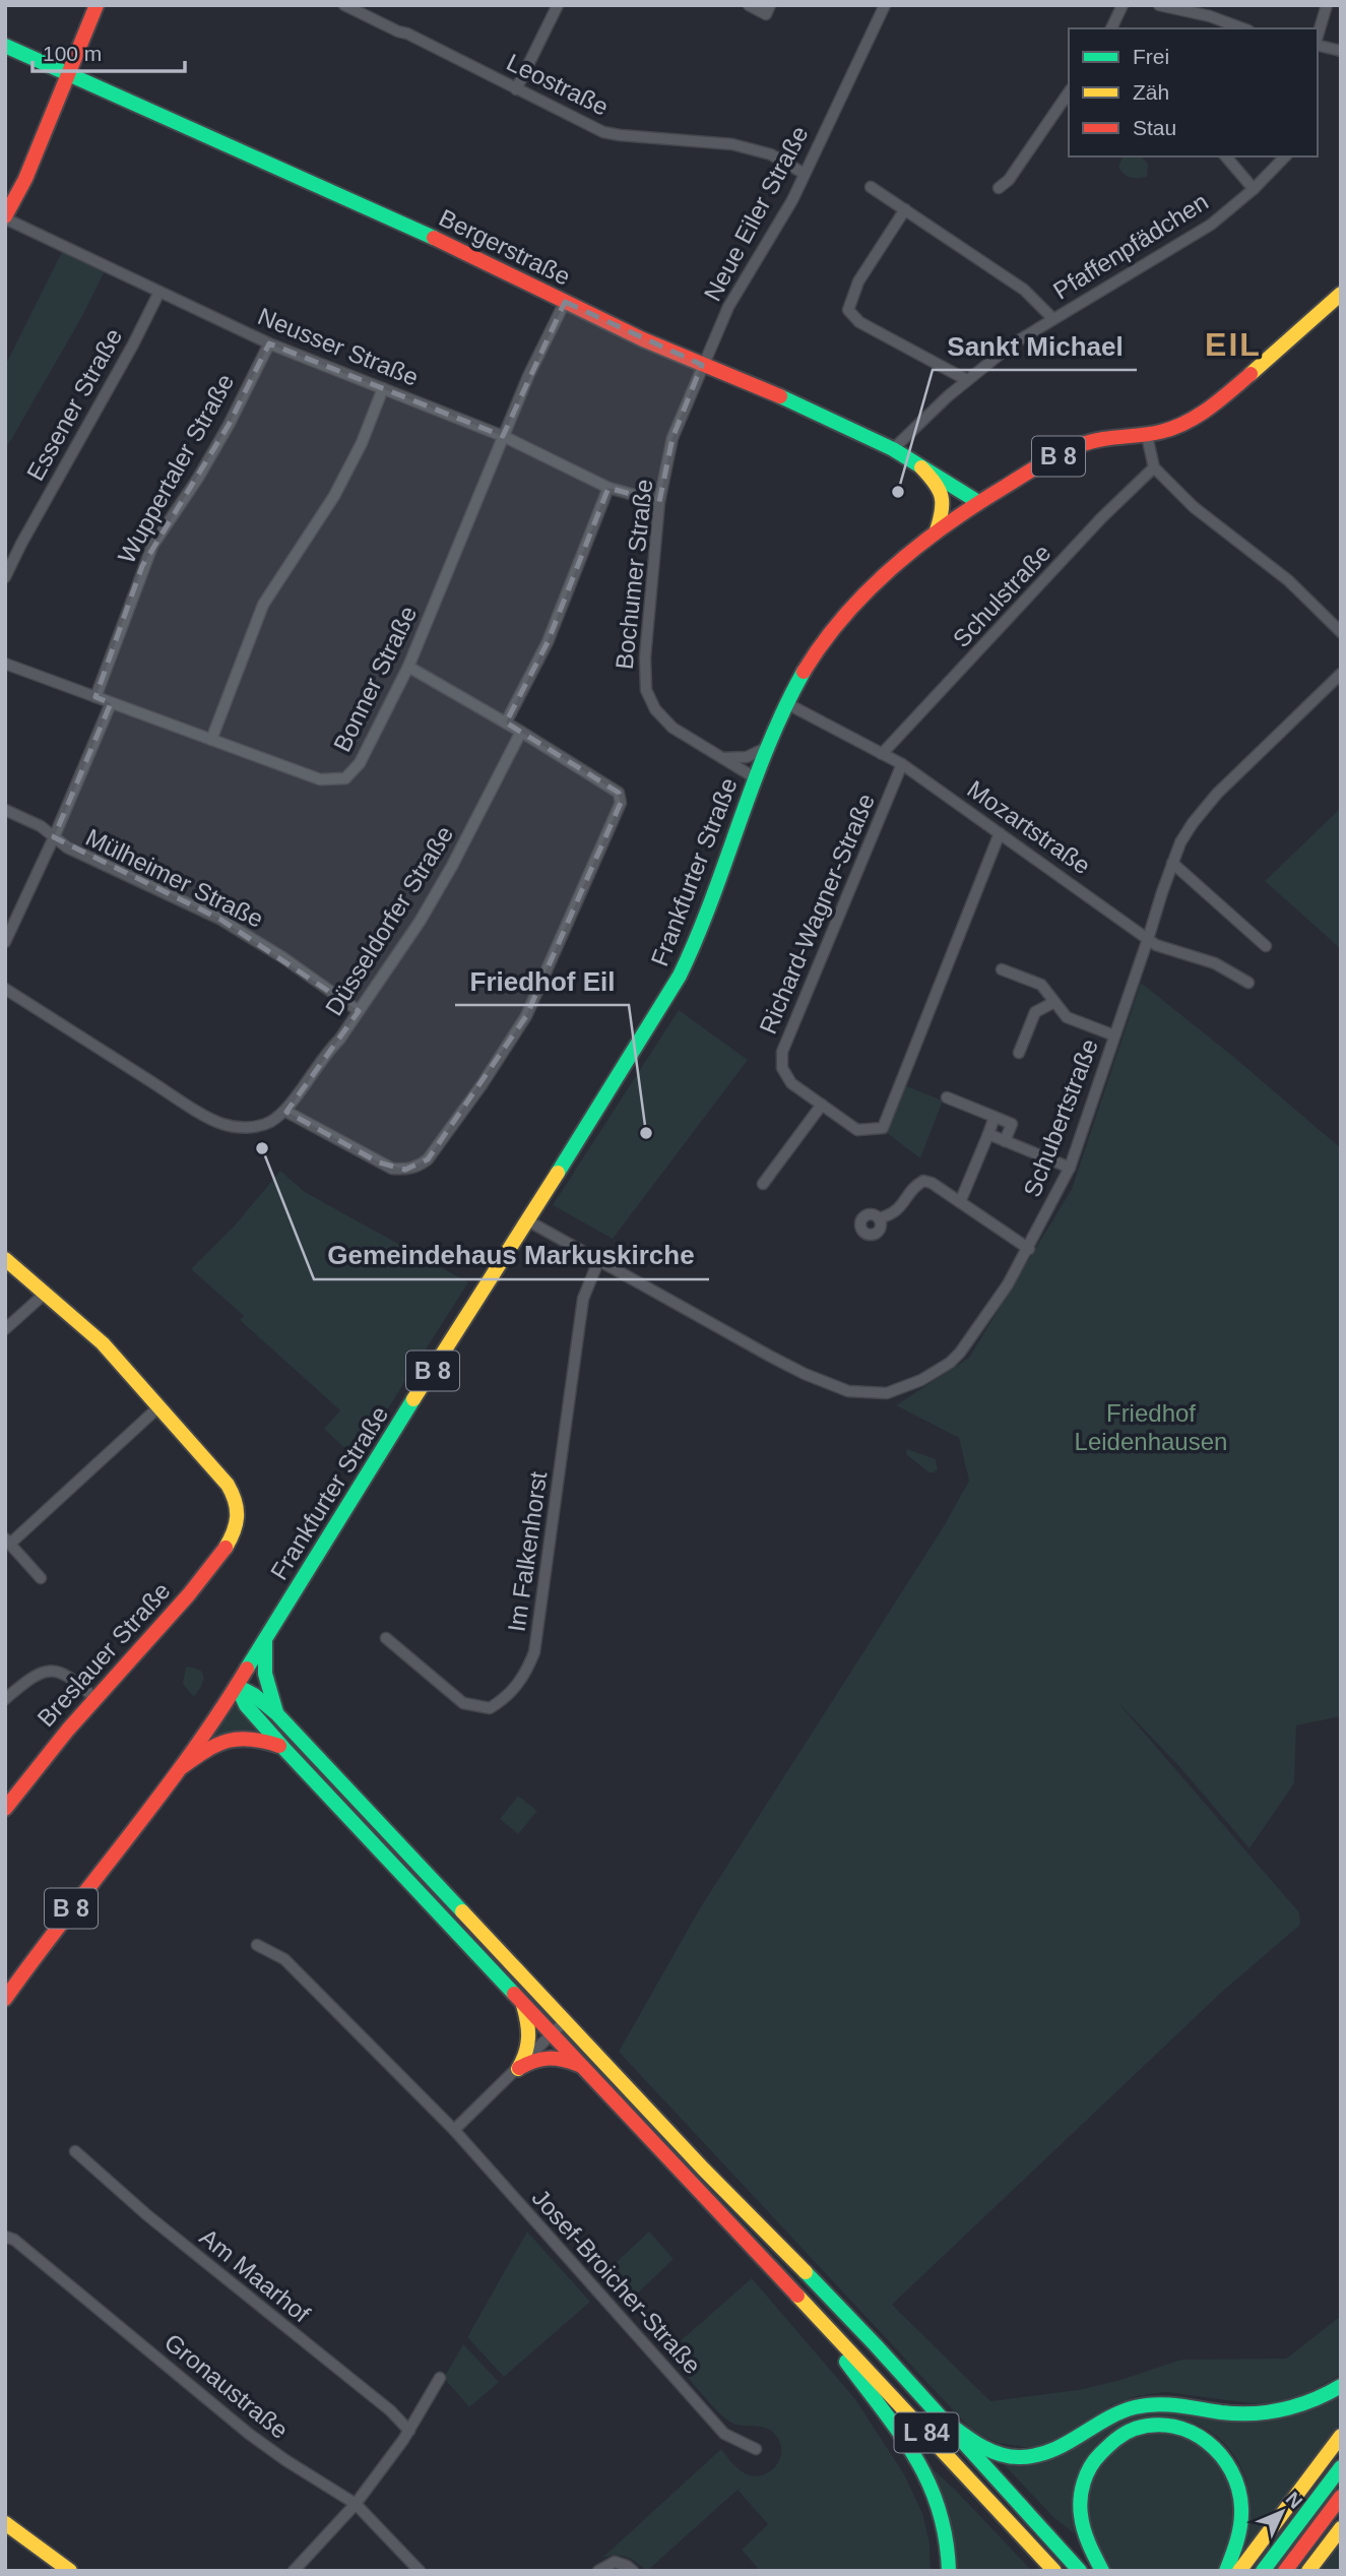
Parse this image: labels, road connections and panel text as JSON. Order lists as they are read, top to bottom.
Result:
{
  "streets": {
    "main road": [
      "Bergerstraße",
      "B 8",
      "Frankfurter Straße",
      "Breslauer Straße",
      "L 84"
    ],
    "street": [
      "Leostraße",
      "Neue Eiler Straße",
      "Pfaffenpfädchen",
      "Neusser Straße",
      "Essener Straße",
      "Wuppertaler Straße",
      "Bochumer Straße",
      "Schulstraße",
      "Bonner Straße",
      "Mozartstraße",
      "Mülheimer Straße",
      "Richard-Wagner-Straße",
      "Düsseldorfer Straße",
      "Schubertstraße",
      "Im Falkenhorst",
      "Am Maarhof",
      "Josef-Broicher-Straße",
      "Gronaustraße"
    ]
  },
  "crossings": [
    ["Leostraße", "Neue Eiler Straße"],
    ["Neue Eiler Straße", "Bergerstraße"],
    ["Neue Eiler Straße", "Bochumer Straße"],
    ["Pfaffenpfädchen", "Bergerstraße"],
    ["Bergerstraße", "Bochumer Straße"],
    ["Bergerstraße", "Bonner Straße"],
    ["Bergerstraße", "Frankfurter Straße"],
    ["Neusser Straße", "Essener Straße"],
    ["Neusser Straße", "Wuppertaler Straße"],
    ["Neusser Straße", "Bochumer Straße"],
    ["Neusser Straße", "Bonner Straße"],
    ["Wuppertaler Straße", "Bonner Straße"],
    ["Bochumer Straße", "Frankfurter Straße"],
    ["Schulstraße", "Mozartstraße"],
    ["Mozartstraße", "Frankfurter Straße"],
    ["Mozartstraße", "Richard-Wagner-Straße"],
    ["Mozartstraße", "Schubertstraße"],
    ["Frankfurter Straße", "Schubertstraße"],
    ["Frankfurter Straße", "L 84"],
    ["Mülheimer Straße", "Düsseldorfer Straße"],
    ["Schubertstraße", "Im Falkenhorst"]
  ],
  "districts": ["EIL"],
  "parks": ["Friedhof Leidenhausen"],
  "places": ["Sankt Michael", "Friedhof Eil", "Gemeindehaus Markuskirche"],
  "legend": ["Frei", "Zäh", "Stau"],
  "scale_bar": "100 m",
  "north": "top right"
}
